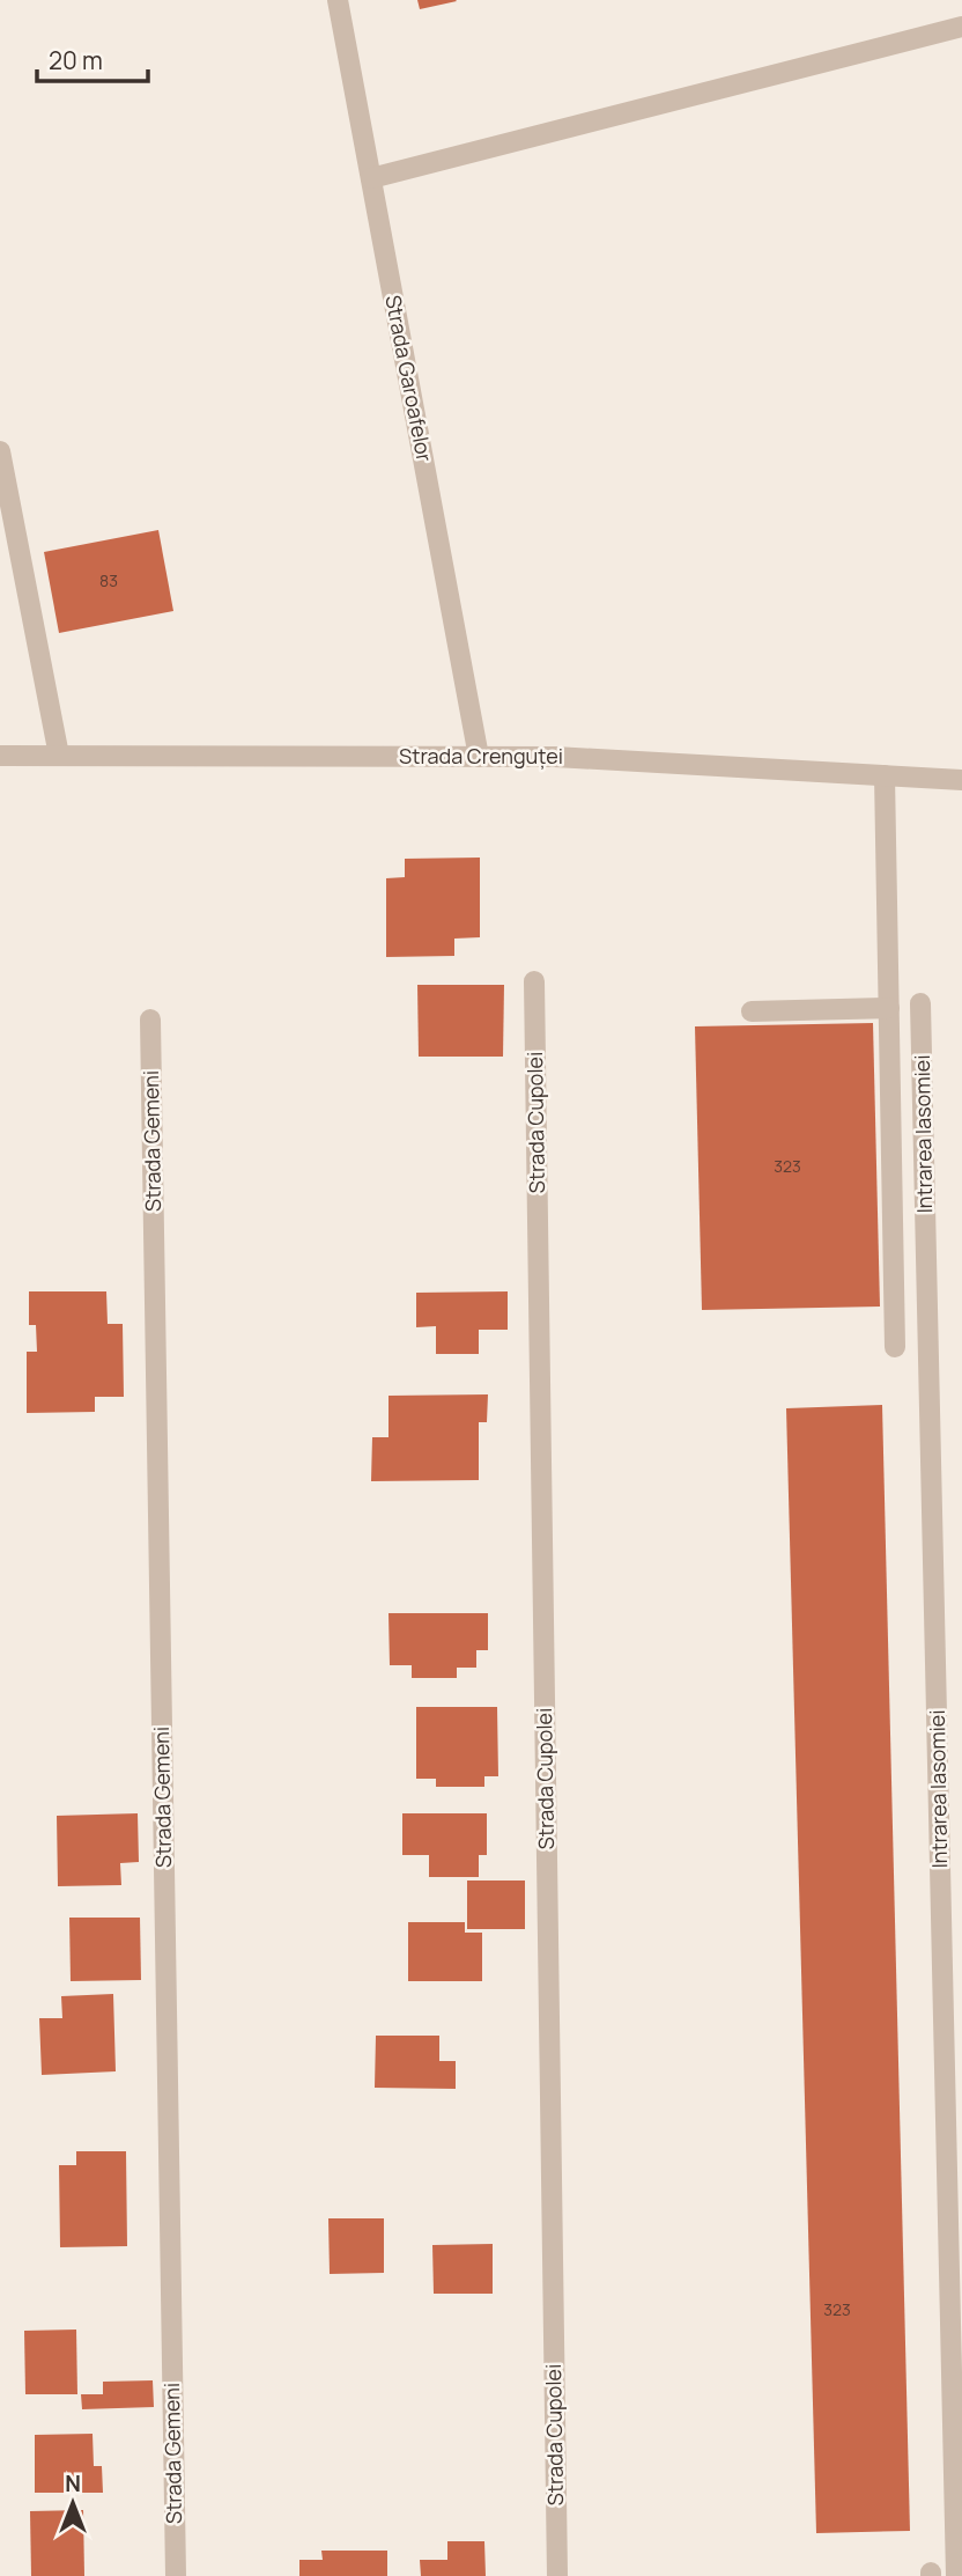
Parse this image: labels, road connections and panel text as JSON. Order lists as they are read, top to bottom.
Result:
{
  "streets": {
    "street": [
      "Strada Garoafelor",
      "Strada Crenguței",
      "Strada Cupolei",
      "Intrarea Iasomiei",
      "Strada Gemeni"
    ]
  },
  "crossings": [
    ["Strada Garoafelor", "Strada Crenguței"]
  ],
  "house_numbers": ["83", "323", "323"],
  "scale_bar": "20 m",
  "north": "top"
}
